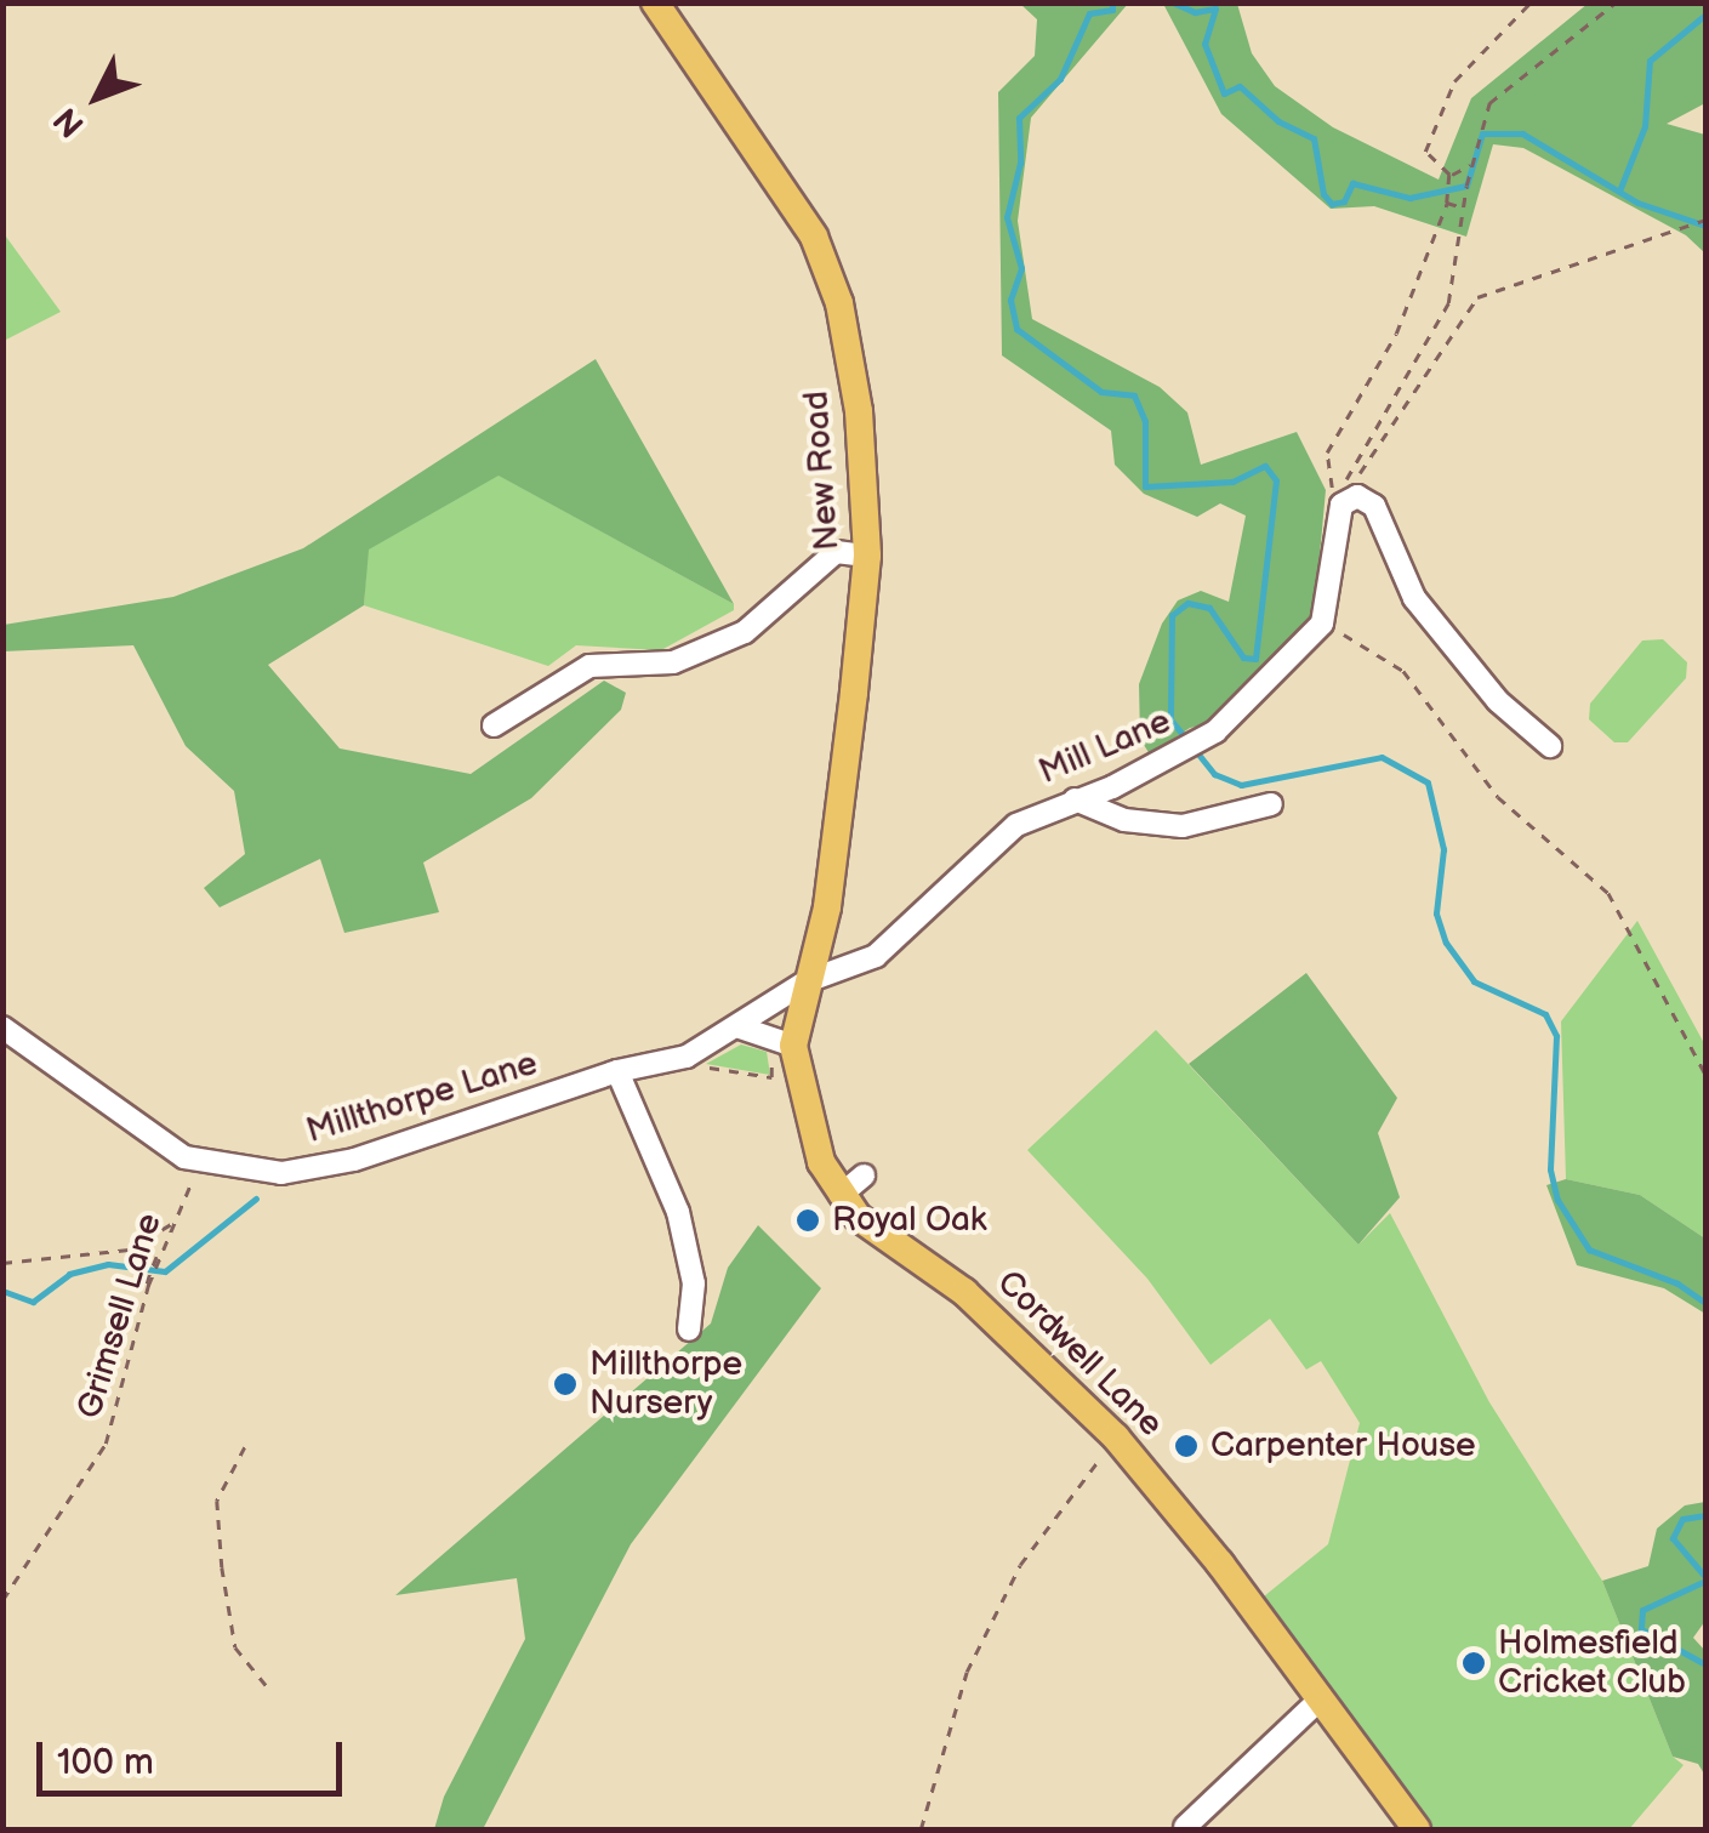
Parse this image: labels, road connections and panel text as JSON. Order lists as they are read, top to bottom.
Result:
{
  "streets": {
    "main road": ["New Road", "Cordwell Lane"],
    "street": ["Mill Lane", "Millthorpe Lane"],
    "path": ["Grimsell Lane"]
  },
  "crossings": [
    ["New Road", "Mill Lane"],
    ["New Road", "Millthorpe Lane"],
    ["New Road", "Cordwell Lane"],
    ["Mill Lane", "Millthorpe Lane"],
    ["Mill Lane", "Cordwell Lane"],
    ["Millthorpe Lane", "Grimsell Lane"],
    ["Millthorpe Lane", "Cordwell Lane"]
  ],
  "places": [
    "Royal Oak",
    "Millthorpe Nursery",
    "Carpenter House",
    "Holmesfield Cricket Club"
  ],
  "scale_bar": "100 m",
  "north": "bottom left"
}
